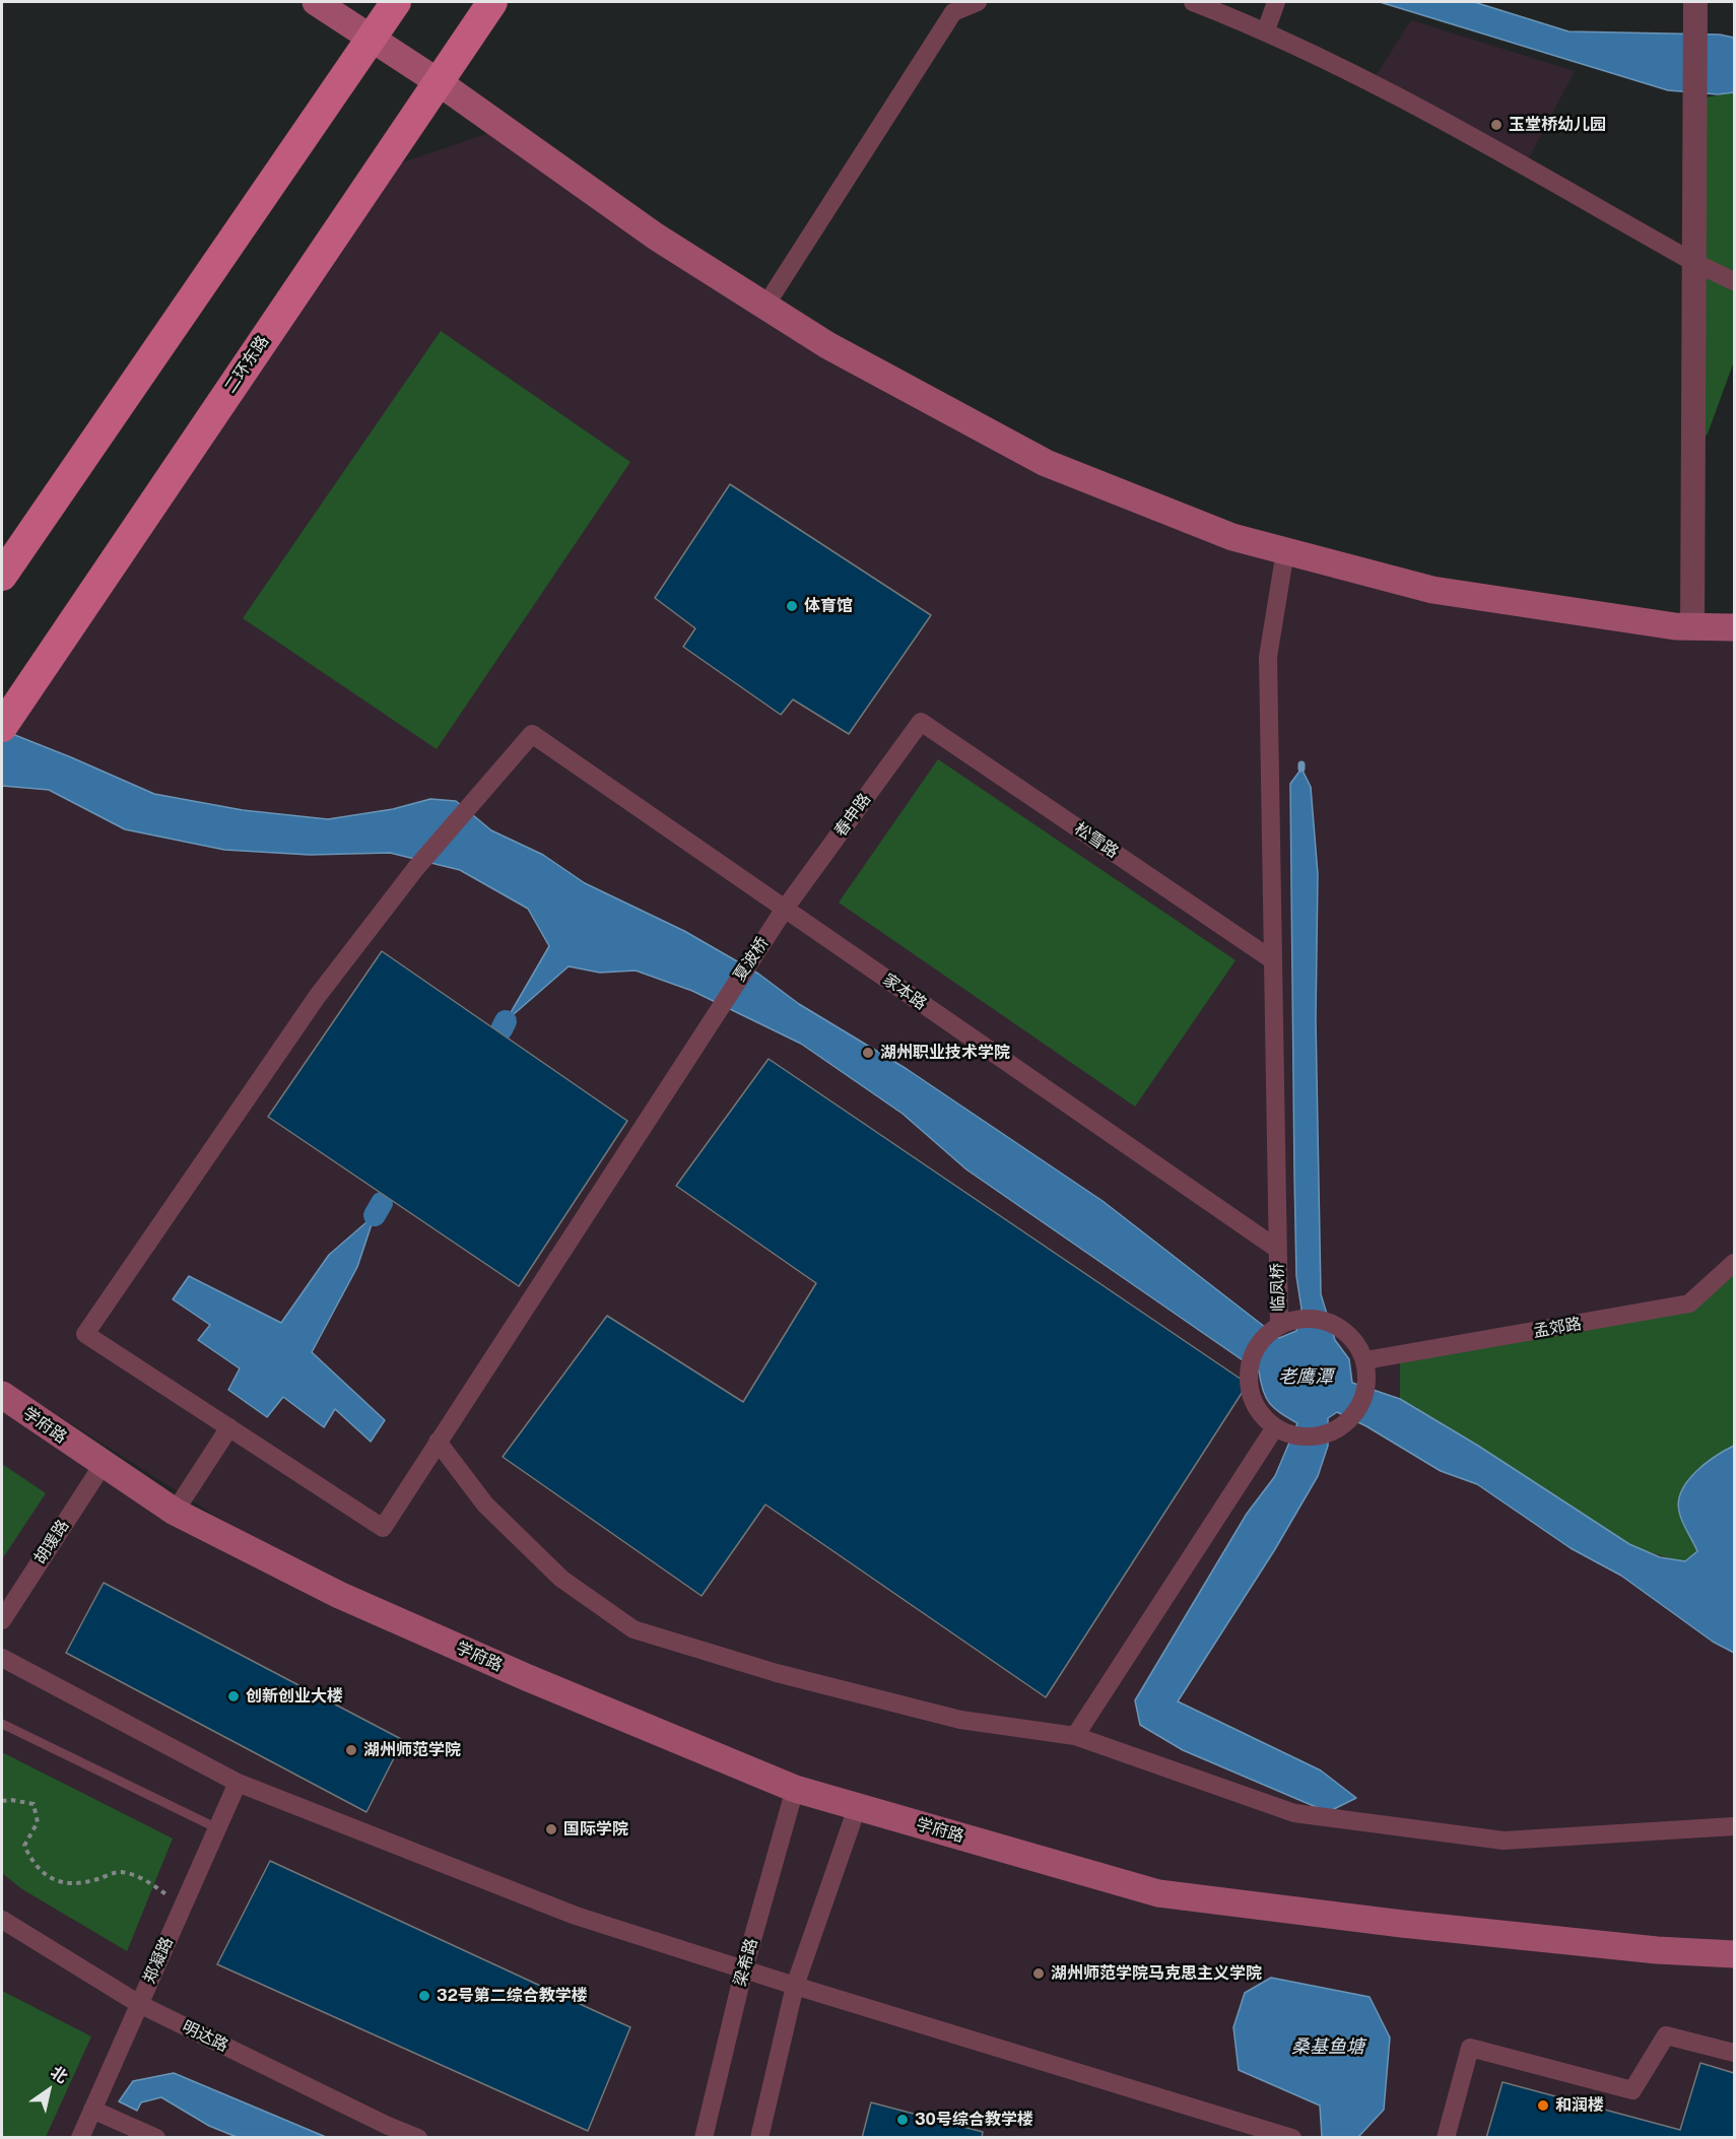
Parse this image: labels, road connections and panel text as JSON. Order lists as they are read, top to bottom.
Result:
{
  "streets": {
    "main road": ["二环东路", "学府路"],
    "street": [
      "春申路",
      "松雪路",
      "夏波桥",
      "家本路",
      "临凤桥",
      "孟郊路",
      "胡瑗路",
      "郑凝路",
      "梁希路",
      "明达路"
    ]
  },
  "crossings": [
    ["春申路", "松雪路"],
    ["春申路", "夏波桥"],
    ["春申路", "家本路"],
    ["松雪路", "临凤桥"],
    ["夏波桥", "家本路"],
    ["家本路", "临凤桥"],
    ["临凤桥", "孟郊路"],
    ["学府路", "胡瑗路"],
    ["学府路", "梁希路"],
    ["郑凝路", "明达路"]
  ],
  "water": ["老鹰潭", "桑基鱼塘"],
  "places": [
    "玉堂桥幼儿园",
    "体育馆",
    "湖州职业技术学院",
    "创新创业大楼",
    "湖州师范学院",
    "国际学院",
    "湖州师范学院马克思主义学院",
    "32号第二综合教学楼",
    "和润楼",
    "30号综合教学楼"
  ],
  "north": "top right"
}
